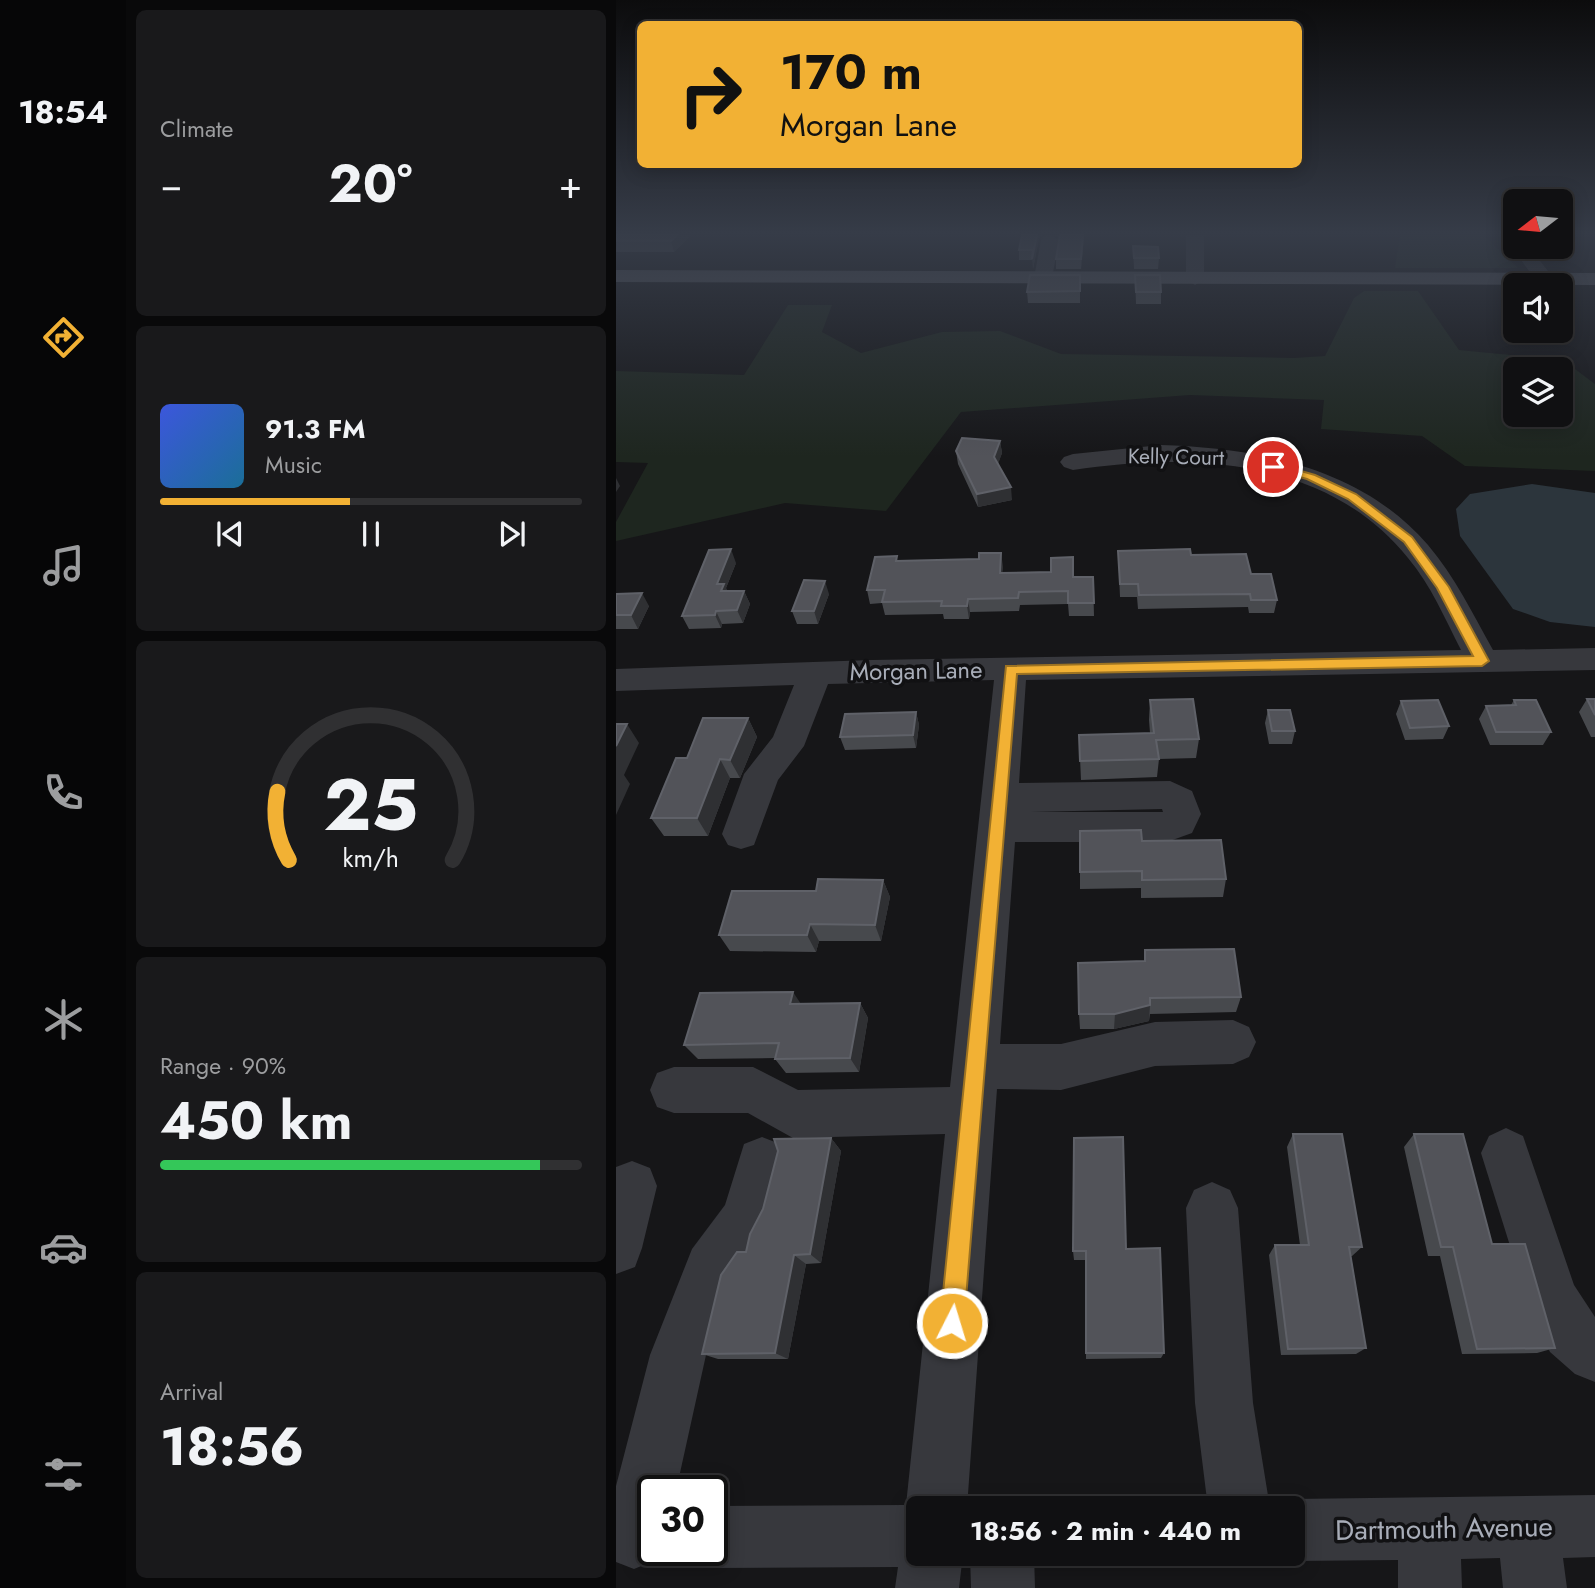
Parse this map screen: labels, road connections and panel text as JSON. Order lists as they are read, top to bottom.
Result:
{
  "streets": {
    "street": ["Kelly Court", "Morgan Lane", "Dartmouth Avenue"]
  },
  "crossings": [
    ["Kelly Court", "Morgan Lane"]
  ],
  "north": "left",
  "page": {
    "tabs": "18:54",
    "tile": [
      "Climate",
      ["Range · 90%", "450 km"],
      ["Arrival", "18:56"]
    ],
    "turn": ["170 m", "Morgan Lane"],
    "heat": ["−", "20°", "+"],
    "song": ["91.3 FM", "Music"],
    "limit": "30",
    "trip": "18:56 · 2 min · 440 m",
    "gauge": ["25", "km/h"]
  }
}
